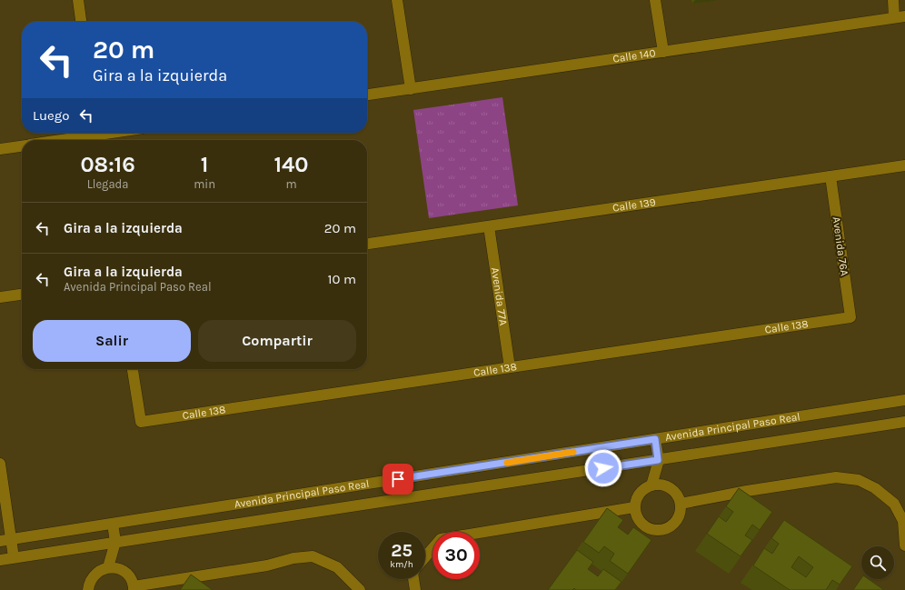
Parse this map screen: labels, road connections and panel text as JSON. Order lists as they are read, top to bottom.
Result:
{
  "streets": {
    "street": [
      "Calle 140",
      "Calle 139",
      "Avenida 76A",
      "Avenida 77A",
      "Calle 138",
      "Avenida Principal Paso Real"
    ]
  },
  "crossings": [
    ["Calle 139", "Avenida 76A"],
    ["Calle 139", "Avenida 77A"],
    ["Avenida 76A", "Calle 138"],
    ["Avenida 77A", "Calle 138"]
  ],
  "page": {
    "turn": ["20 m", "Gira a la izquierda"],
    "then": "Luego",
    "eta": [
      "08:16",
      "Llegada",
      "1",
      "min",
      "140",
      "m"
    ],
    "list": [
      {
        "name": "Gira a la izquierda",
        "value": "20 m"
      },
      {
        "name": "Gira a la izquierda",
        "note": "Avenida Principal Paso Real",
        "value": "10 m"
      }
    ],
    "buttons": ["Salir", "Compartir"],
    "speed": "25 km/h",
    "limit": "30"
  }
}
